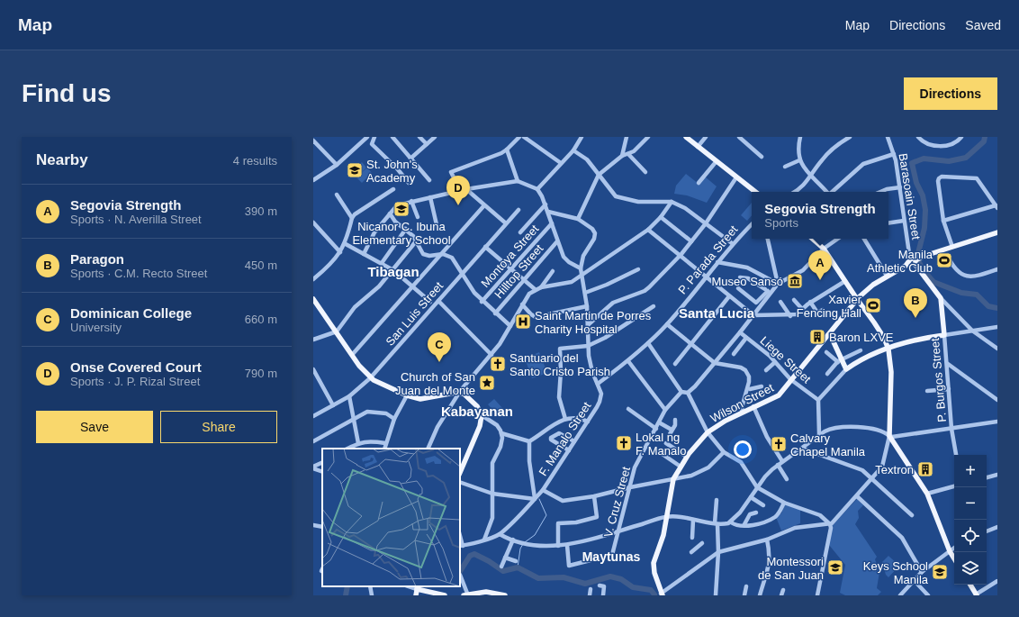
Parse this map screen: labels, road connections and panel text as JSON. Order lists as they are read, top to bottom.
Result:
{
  "streets": {
    "main road": ["P. Burgos Street", "Wilson Street"],
    "street": [
      "Barasoain Street",
      "Montoya Street",
      "P. Parada Street",
      "Hilltop Street",
      "San Luis Street",
      "Liege Street",
      "F. Manalo Street",
      "V. Cruz Street"
    ]
  },
  "crossings": [
    ["Barasoain Street", "Wilson Street"],
    ["P. Parada Street", "F. Manalo Street"],
    ["Liege Street", "Wilson Street"]
  ],
  "districts": [
    "Tibagan",
    "Santa Lucia",
    "Kabayanan",
    "Maytunas"
  ],
  "places": {
    "school or university": [
      "St. John's Academy",
      "Nicanor C. Ibuna Elementary School",
      "Montessori de San Juan",
      "Keys School Manila"
    ],
    "sports": ["Manila Athletic Club", "Xavier Fencing Hall"],
    "museum": ["Museo Sansó"],
    "hospital": ["Saint Martin de Porres Charity Hospital"],
    "building": ["Baron LXVE", "Textron"],
    "church": ["Santuario del Santo Cristo Parish", "Lokal ng F. Manalo", "Calvary Chapel Manila"],
    "place": ["Church of San Juan del Monte"]
  },
  "page": {
    "header": "Map",
    "nav": ["Map", "Directions", "Saved"],
    "buttons": [
      "Directions",
      ["Save", "Share"]
    ],
    "title": "Find us",
    "heading": ["Nearby", "4 results"],
    "pins": [
      "D",
      "A",
      "B",
      "C"
    ],
    "list": [
      {
        "mark": "A",
        "name": "Segovia Strength",
        "note": "Sports · N. Averilla Street",
        "value": "390 m"
      },
      {
        "mark": "B",
        "name": "Paragon",
        "note": "Sports · C.M. Recto Street",
        "value": "450 m"
      },
      {
        "mark": "C",
        "name": "Dominican College",
        "note": "University",
        "value": "660 m"
      },
      {
        "mark": "D",
        "name": "Onse Covered Court",
        "note": "Sports · J. P. Rizal Street",
        "value": "790 m"
      }
    ],
    "popup": ["Segovia Strength", "Sports"],
    "map_buttons": ["+", "−"]
  }
}
